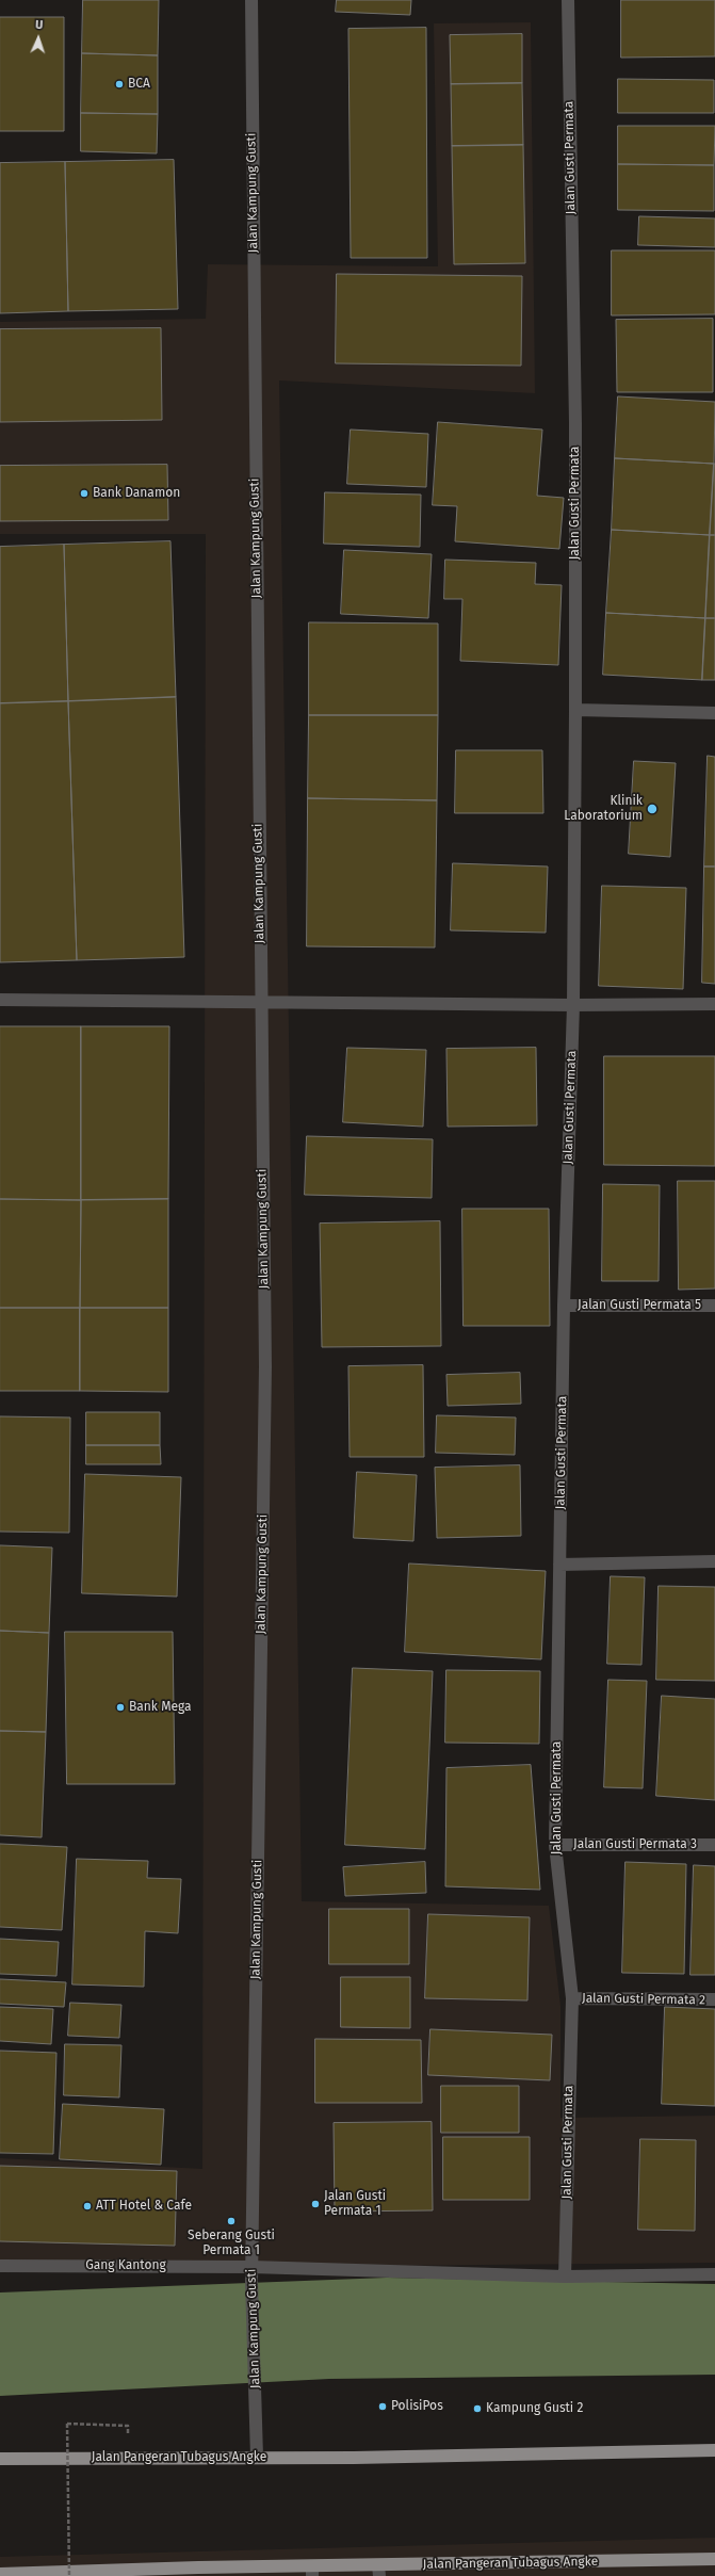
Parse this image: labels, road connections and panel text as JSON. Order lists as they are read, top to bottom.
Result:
{
  "streets": {
    "main road": ["Jalan Pangeran Tubagus Angke"],
    "street": [
      "Jalan Gusti Permata",
      "Jalan Kampung Gusti",
      "Jalan Gusti Permata 5",
      "Jalan Gusti Permata 3",
      "Jalan Gusti Permata 2",
      "Gang Kantong"
    ]
  },
  "crossings": [
    ["Jalan Gusti Permata", "Jalan Gusti Permata 5"],
    ["Jalan Gusti Permata", "Jalan Gusti Permata 3"],
    ["Jalan Gusti Permata", "Jalan Gusti Permata 2"],
    ["Jalan Kampung Gusti", "Gang Kantong"],
    ["Jalan Kampung Gusti", "Jalan Pangeran Tubagus Angke"]
  ],
  "places": [
    "BCA",
    "Bank Danamon",
    "Klinik Laboratorium",
    "Bank Mega",
    "Jalan Gusti Permata 1",
    "ATT Hotel & Cafe",
    "Seberang Gusti Permata 1",
    "PolisiPos",
    "Kampung Gusti 2"
  ],
  "north": "top"
}
